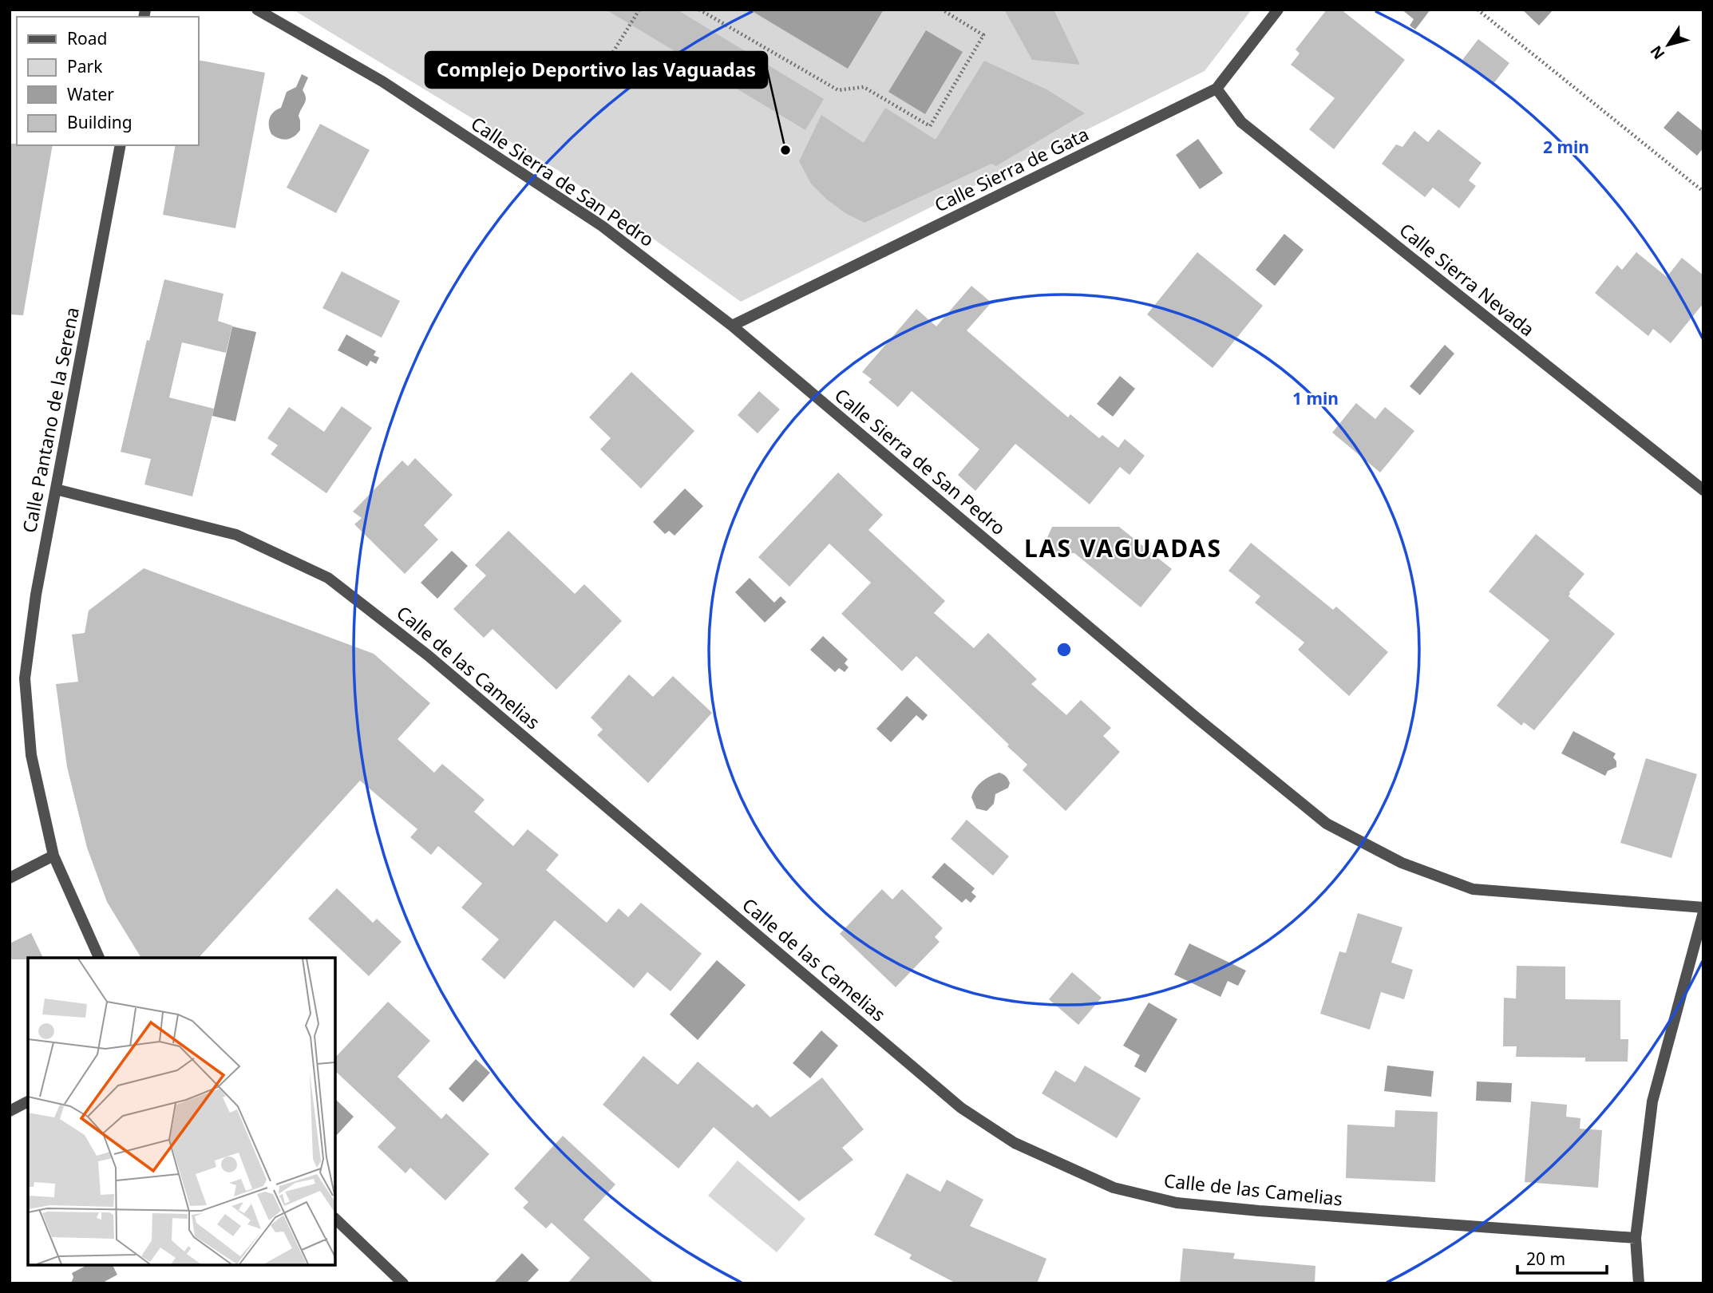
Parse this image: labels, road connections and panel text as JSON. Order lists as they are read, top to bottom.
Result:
{
  "streets": {
    "street": [
      "Calle Sierra de Gata",
      "Calle Sierra de San Pedro",
      "Calle Sierra Nevada",
      "Calle Pantano de la Serena",
      "Calle de las Camelias"
    ]
  },
  "crossings": [
    ["Calle Sierra de Gata", "Calle Sierra de San Pedro"],
    ["Calle Sierra de Gata", "Calle Sierra Nevada"],
    ["Calle Pantano de la Serena", "Calle de las Camelias"]
  ],
  "districts": ["LAS VAGUADAS"],
  "places": ["Complejo Deportivo las Vaguadas"],
  "legend": [
    "Road",
    "Park",
    "Water",
    "Building"
  ],
  "scale_bar": "20 m",
  "north": "bottom left",
  "rings": ["2 min", "1 min"]
}
